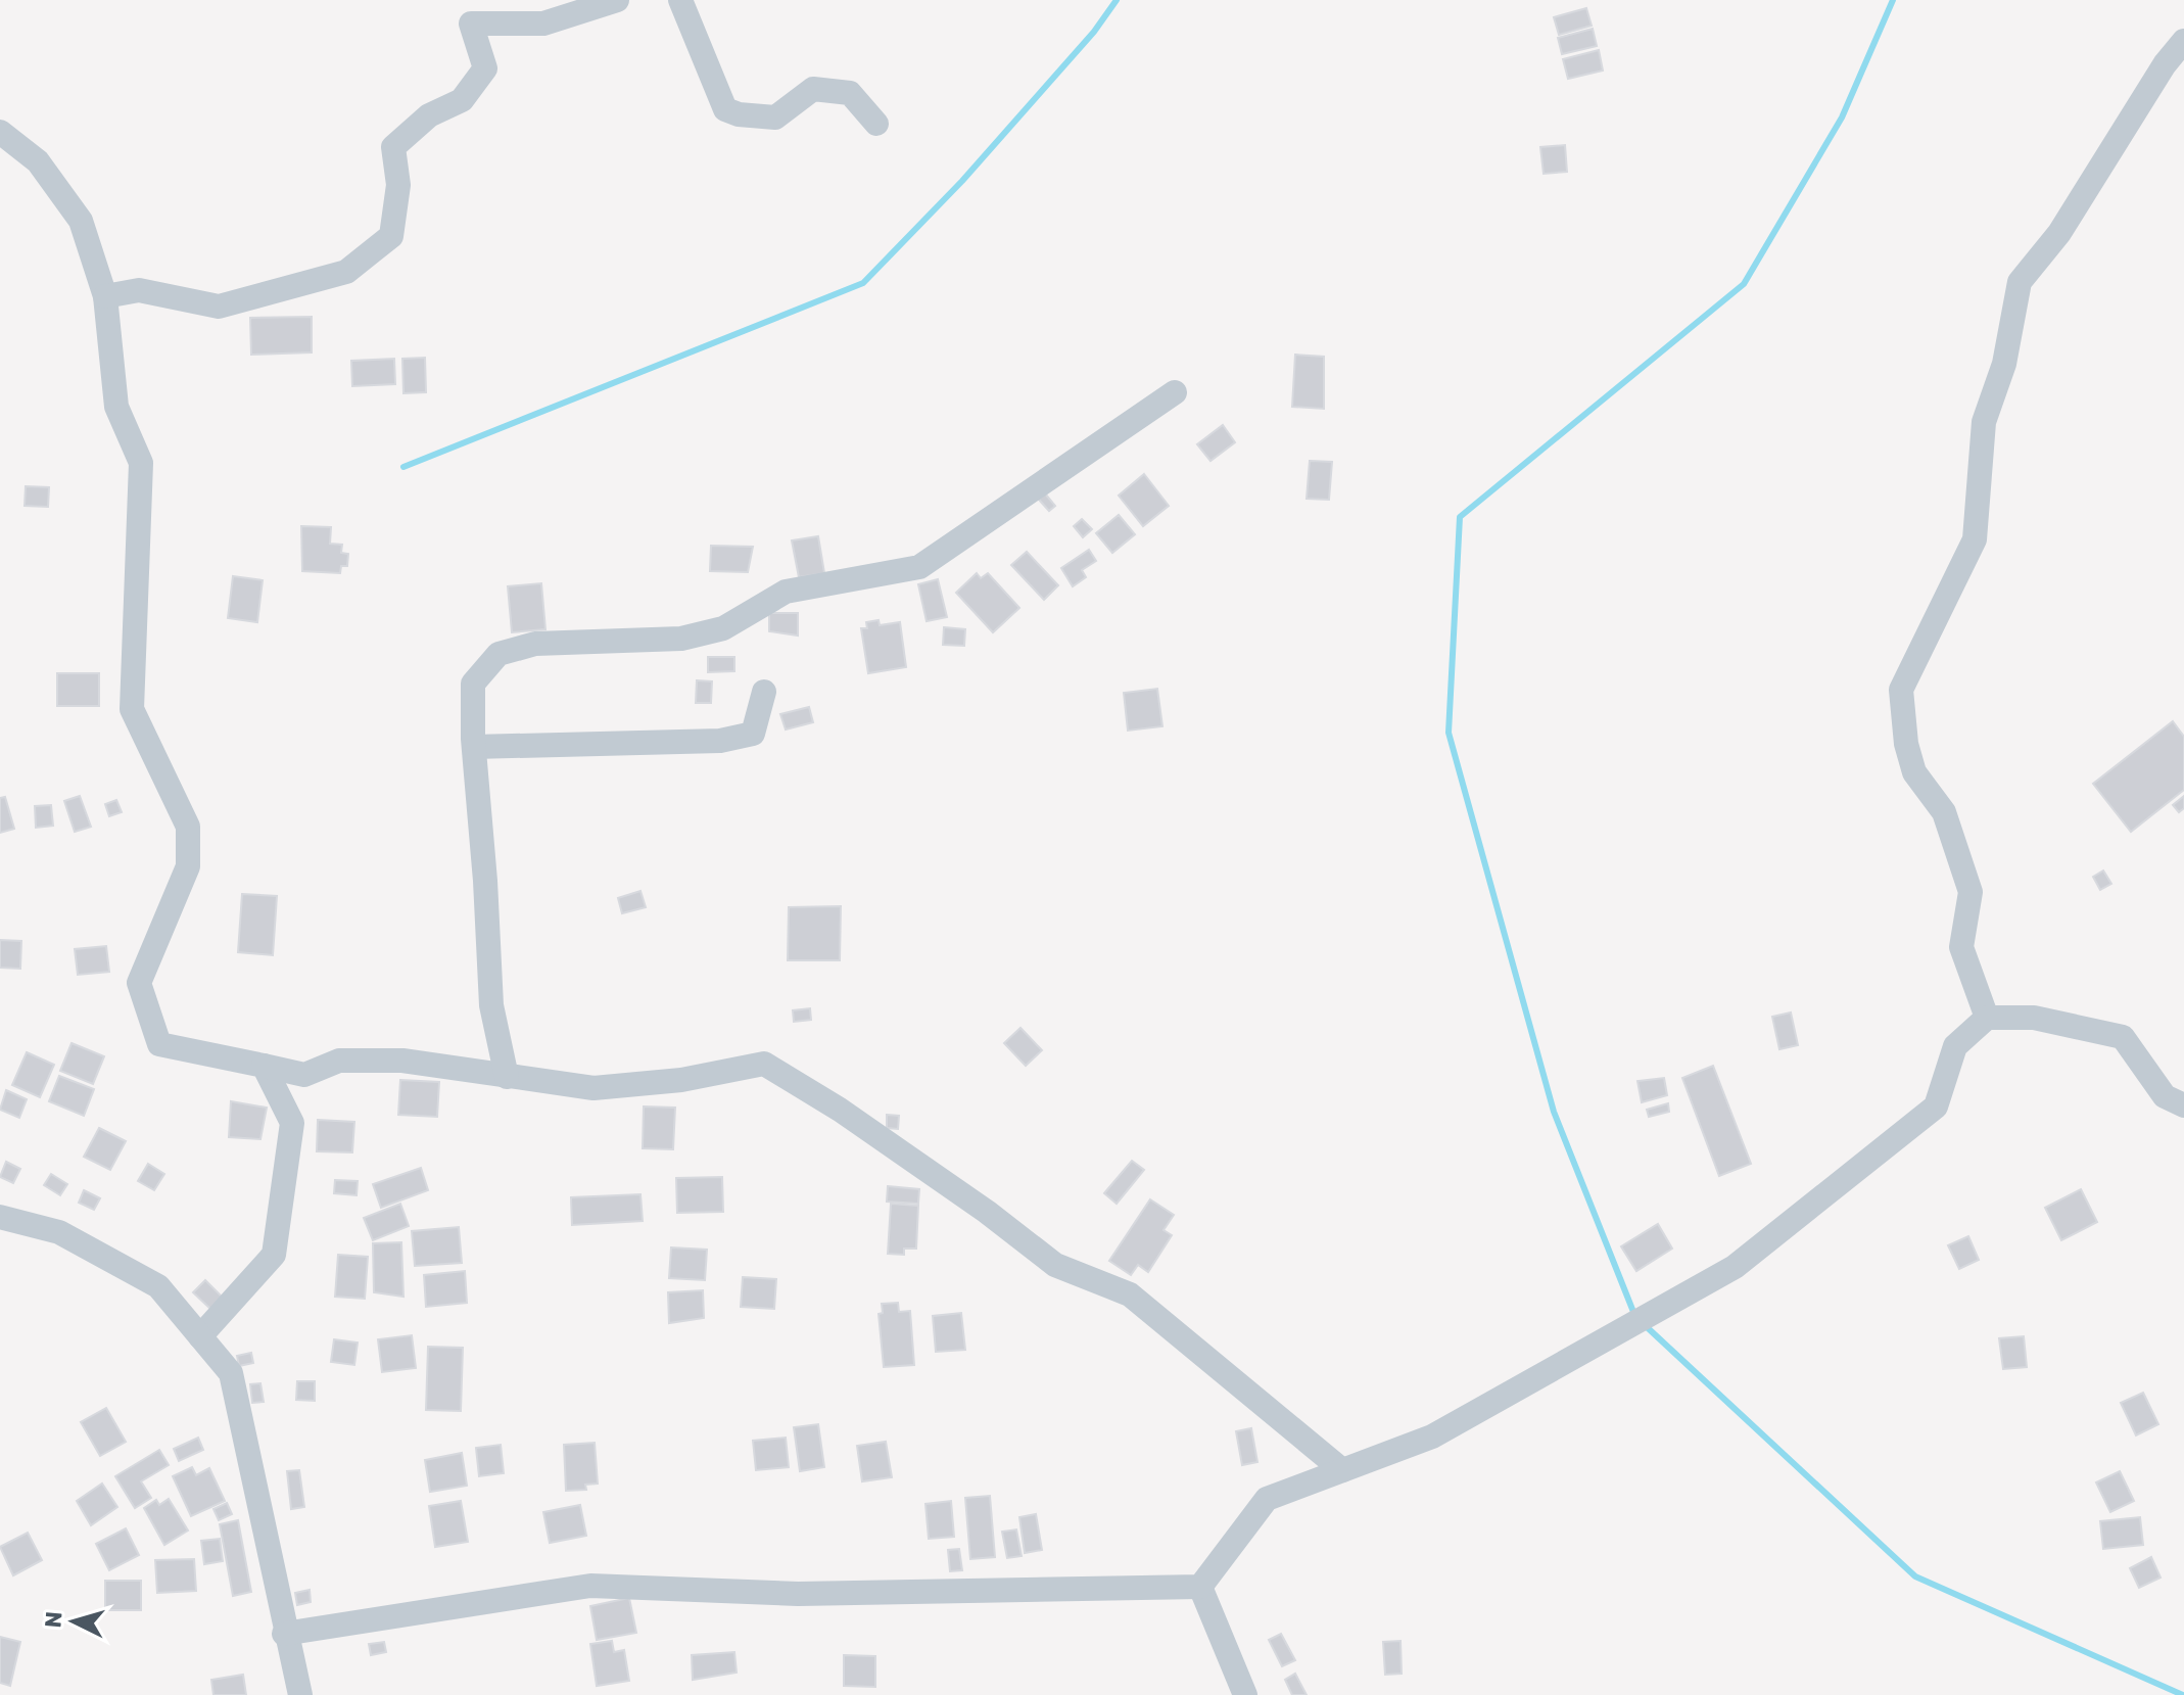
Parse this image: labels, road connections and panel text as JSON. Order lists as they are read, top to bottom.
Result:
{
  "north": "left"
}
